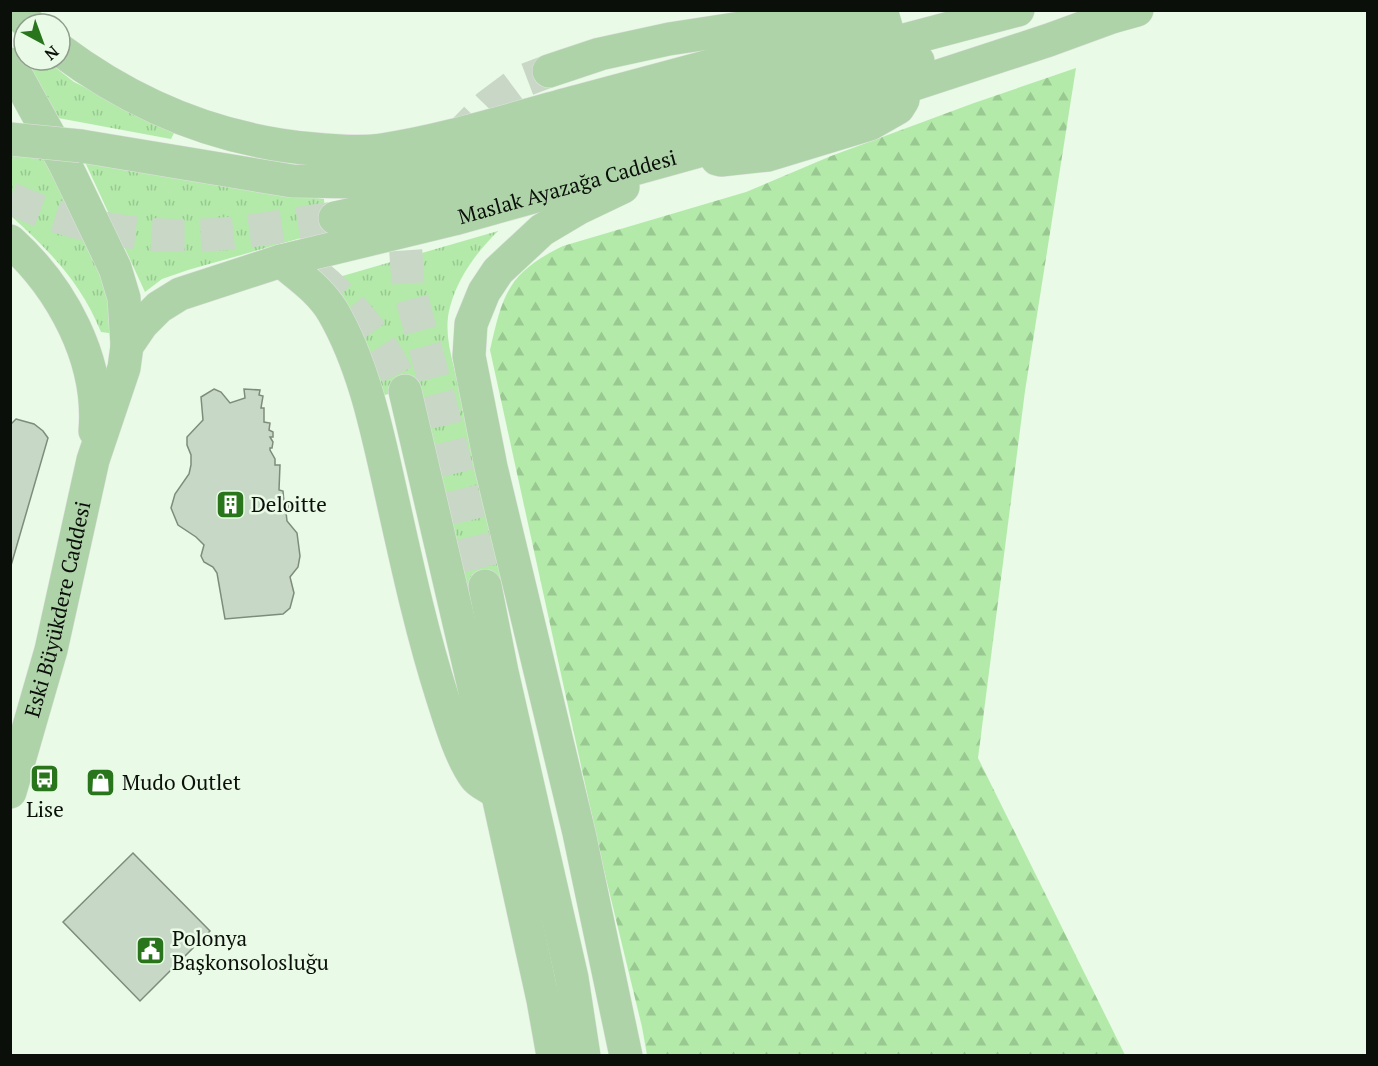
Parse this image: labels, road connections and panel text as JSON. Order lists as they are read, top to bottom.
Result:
{
  "streets": {
    "main road": ["Maslak Ayazağa Caddesi", "Eski Büyükdere Caddesi"]
  },
  "crossings": [
    ["Maslak Ayazağa Caddesi", "Eski Büyükdere Caddesi"]
  ],
  "places": {
    "building": ["Deloitte"],
    "bus stop": ["Lise"],
    "shop": ["Mudo Outlet"],
    "public building": ["Polonya Başkonsolosluğu"]
  },
  "north": "bottom right"
}
